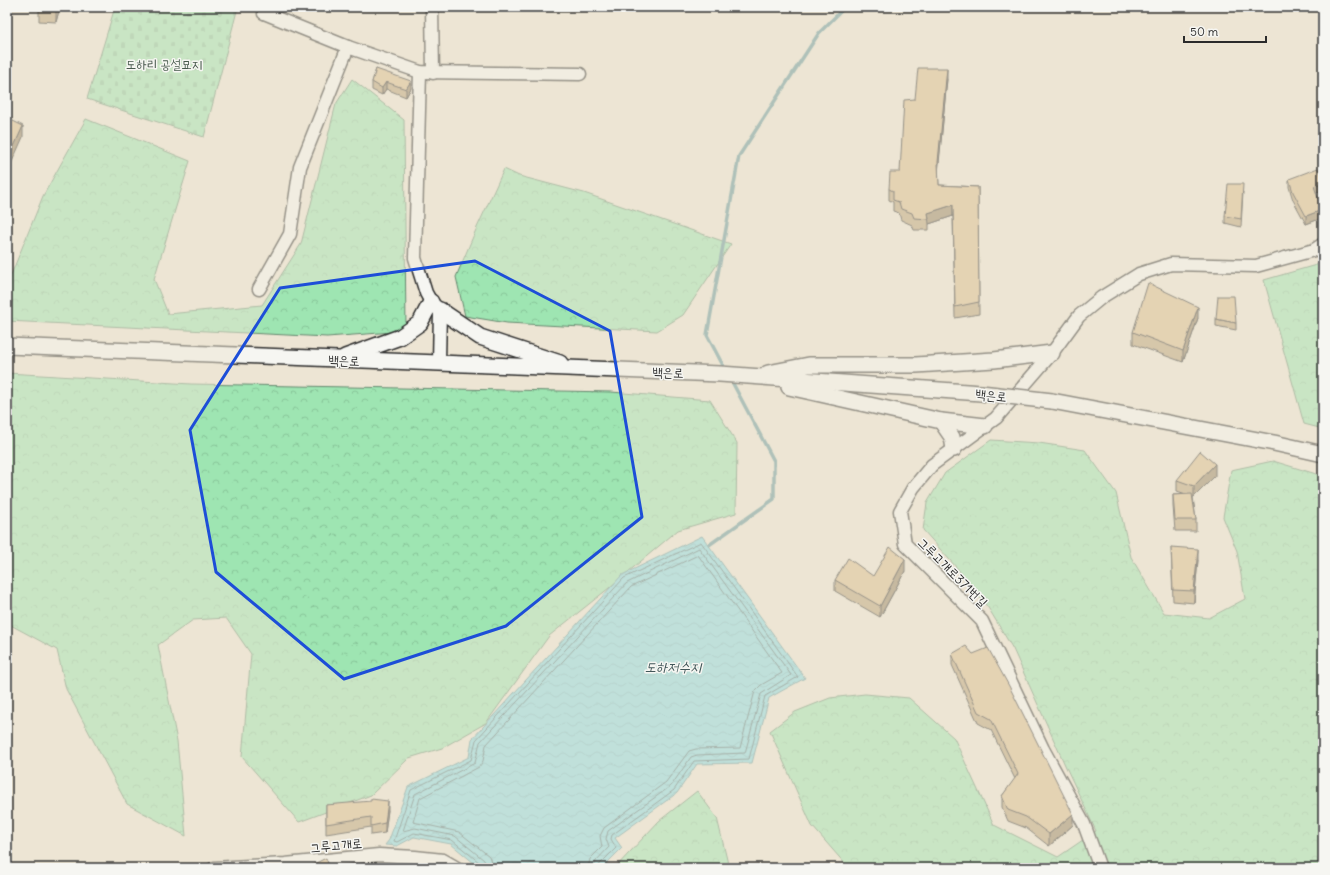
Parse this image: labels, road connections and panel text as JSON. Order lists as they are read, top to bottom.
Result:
{
  "streets": {
    "main road": ["백은로"],
    "street": ["그루고개로371번길", "그루고개로"]
  },
  "water": ["도하저수지"],
  "parks": ["도하리 공설묘지"],
  "scale_bar": "50 m"
}
